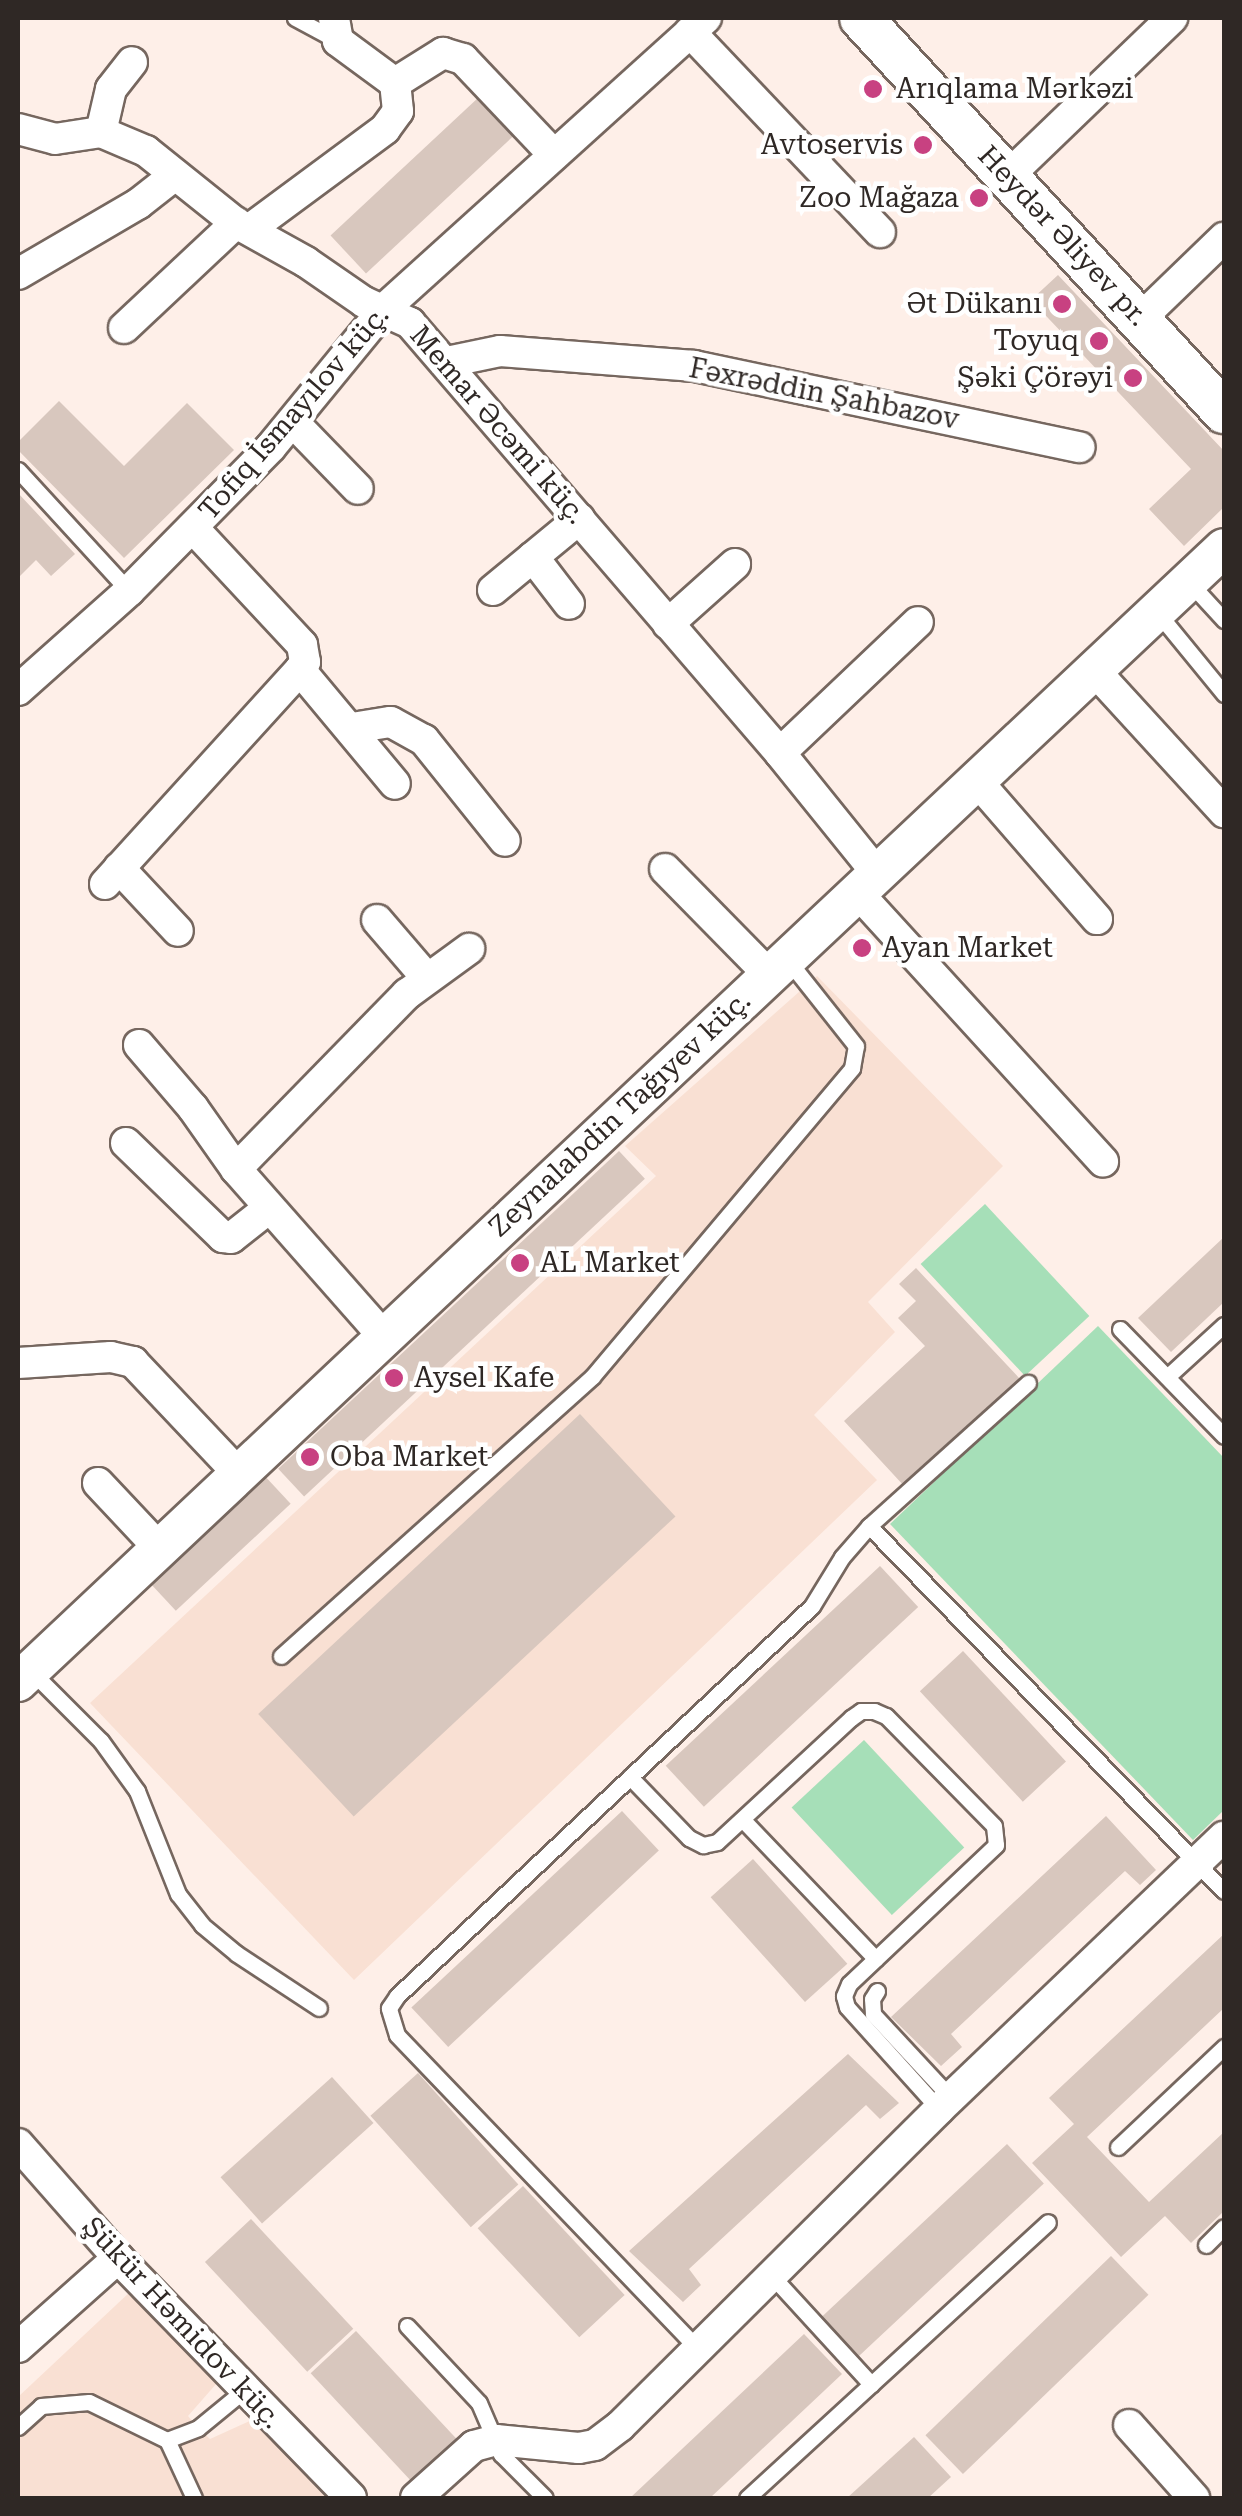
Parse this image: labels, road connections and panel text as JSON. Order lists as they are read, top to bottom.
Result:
{
  "streets": {
    "main road": ["Heydər Əliyev pr."],
    "street": [
      "Fəxrəddin Şahbazov",
      "Tofiq İsmayılov küç.",
      "Memar Əcəmi küç.",
      "Zeynalabdin Tağıyev küç.",
      "Şükür Həmidov küç."
    ]
  },
  "crossings": [
    ["Fəxrəddin Şahbazov", "Memar Əcəmi küç."],
    ["Tofiq İsmayılov küç.", "Memar Əcəmi küç."],
    ["Memar Əcəmi küç.", "Zeynalabdin Tağıyev küç."]
  ],
  "places": [
    "Arıqlama Mərkəzi",
    "Avtoservis",
    "Zoo Mağaza",
    "Ət Dükanı",
    "Toyuq",
    "Şəki Çörəyi",
    "Ayan Market",
    "AL Market",
    "Aysel Kafe",
    "Oba Market"
  ]
}
